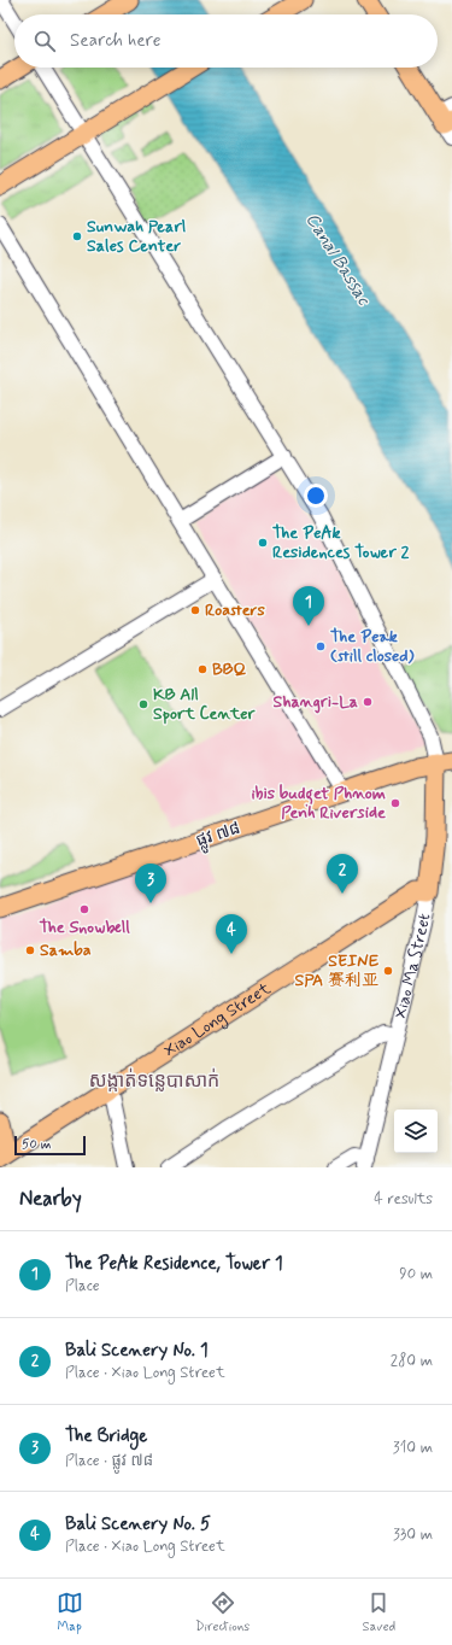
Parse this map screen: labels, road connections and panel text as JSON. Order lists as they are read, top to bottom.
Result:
{
  "streets": {
    "main road": ["ផ្លូវ ៧៨", "Xiao Ma Street", "Xiao Long Street"]
  },
  "crossings": [
    ["ផ្លូវ ៧៨", "Xiao Ma Street"],
    ["Xiao Ma Street", "Xiao Long Street"]
  ],
  "districts": ["សង្កាត់ទន្លេបាសាក់"],
  "water": ["Canal Bassac"],
  "places": [
    "Sunwah Pearl Sales Center",
    "The PeAk Residences Tower 2",
    "Roasters",
    "The Peak (still closed)",
    "BBQ",
    "Shangri-La",
    "KB All Sport Center",
    "ibis budget Phnom Penh Riverside",
    "The Snowbell",
    "Samba",
    "SEINE SPA 赛利亚"
  ],
  "scale_bar": "50 m",
  "page": {
    "search": "Search here",
    "pins": [
      "1",
      "2",
      "3",
      "4"
    ],
    "scale": "50 m",
    "heading": ["Nearby", "4 results"],
    "list": [
      {
        "mark": "1",
        "name": "The PeAk Residence, Tower 1",
        "note": "Place",
        "value": "90 m"
      },
      {
        "mark": "2",
        "name": "Bali Scenery No. 1",
        "note": "Place · Xiao Long Street",
        "value": "280 m"
      },
      {
        "mark": "3",
        "name": "The Bridge",
        "note": "Place · ផ្លូវ ៧៨",
        "value": "310 m"
      },
      {
        "mark": "4",
        "name": "Bali Scenery No. 5",
        "note": "Place · Xiao Long Street",
        "value": "330 m"
      }
    ],
    "nav": ["Map", "Directions", "Saved"]
  }
}
